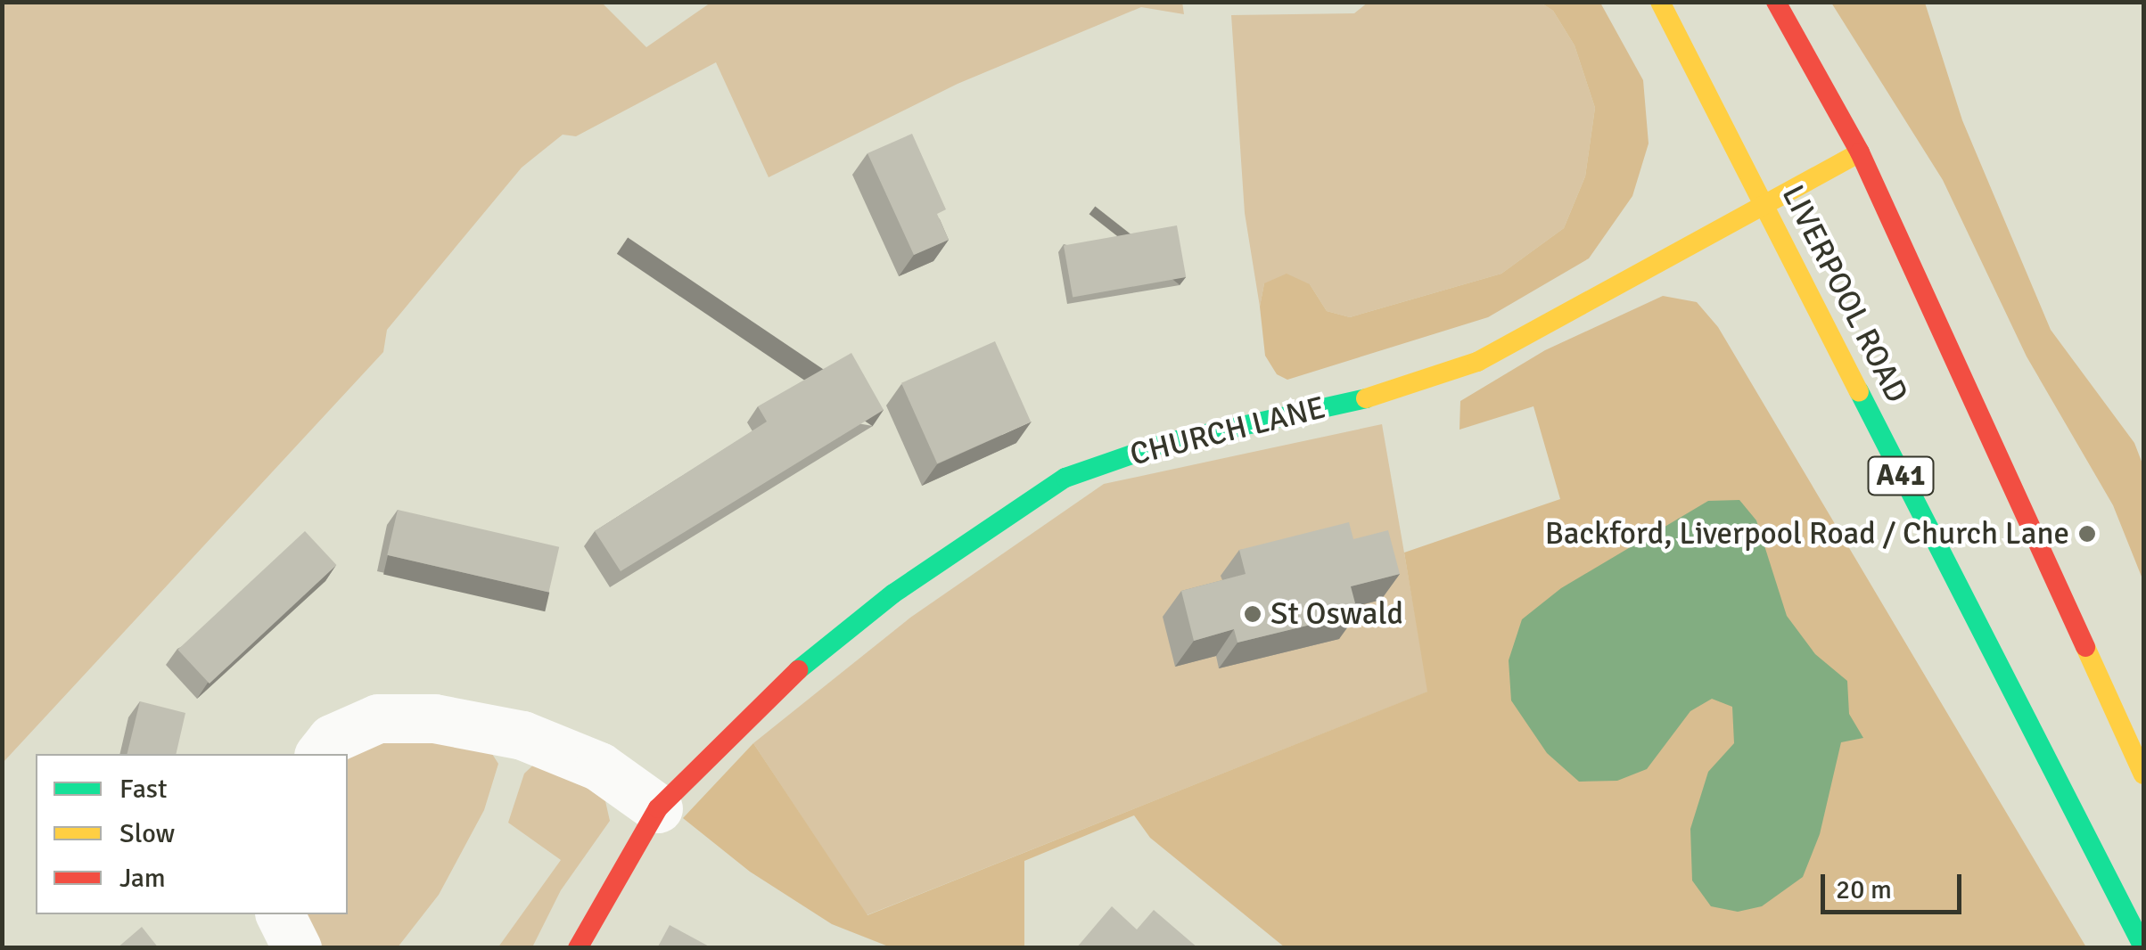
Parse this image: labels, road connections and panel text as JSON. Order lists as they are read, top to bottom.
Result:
{
  "streets": {
    "main road": ["LIVERPOOL ROAD", "CHURCH LANE", "A41"]
  },
  "crossings": [
    ["LIVERPOOL ROAD", "CHURCH LANE"]
  ],
  "places": ["Backford, Liverpool Road / Church Lane", "St Oswald"],
  "legend": ["Fast", "Slow", "Jam"],
  "scale_bar": "20 m"
}
